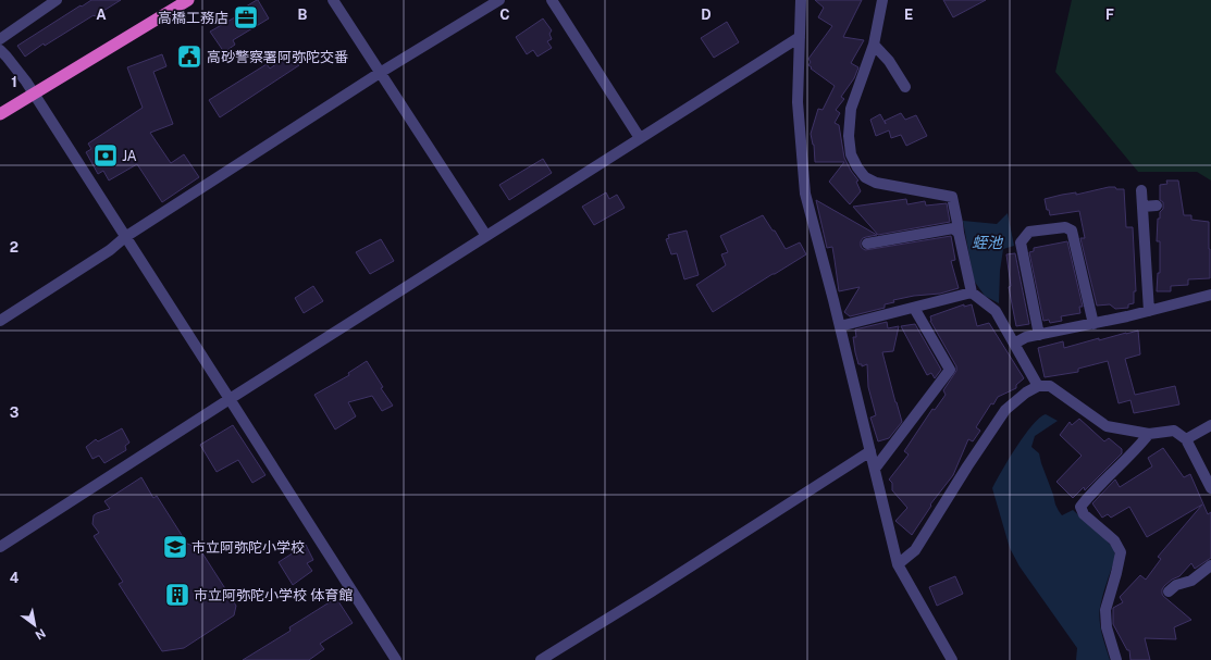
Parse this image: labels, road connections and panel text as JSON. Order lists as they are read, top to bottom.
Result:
{
  "water": ["蛭池"],
  "places": {
    "office": ["高橋工務店"],
    "public building": ["高砂警察署阿弥陀交番"],
    "bank": ["JA"],
    "school or university": ["市立阿弥陀小学校"],
    "building": ["市立阿弥陀小学校 体育館"]
  },
  "north": "bottom right",
  "grid": {
    "columns": [
      "A",
      "B",
      "C",
      "D",
      "E",
      "F"
    ],
    "rows": [
      "1",
      "2",
      "3",
      "4"
    ]
  }
}
